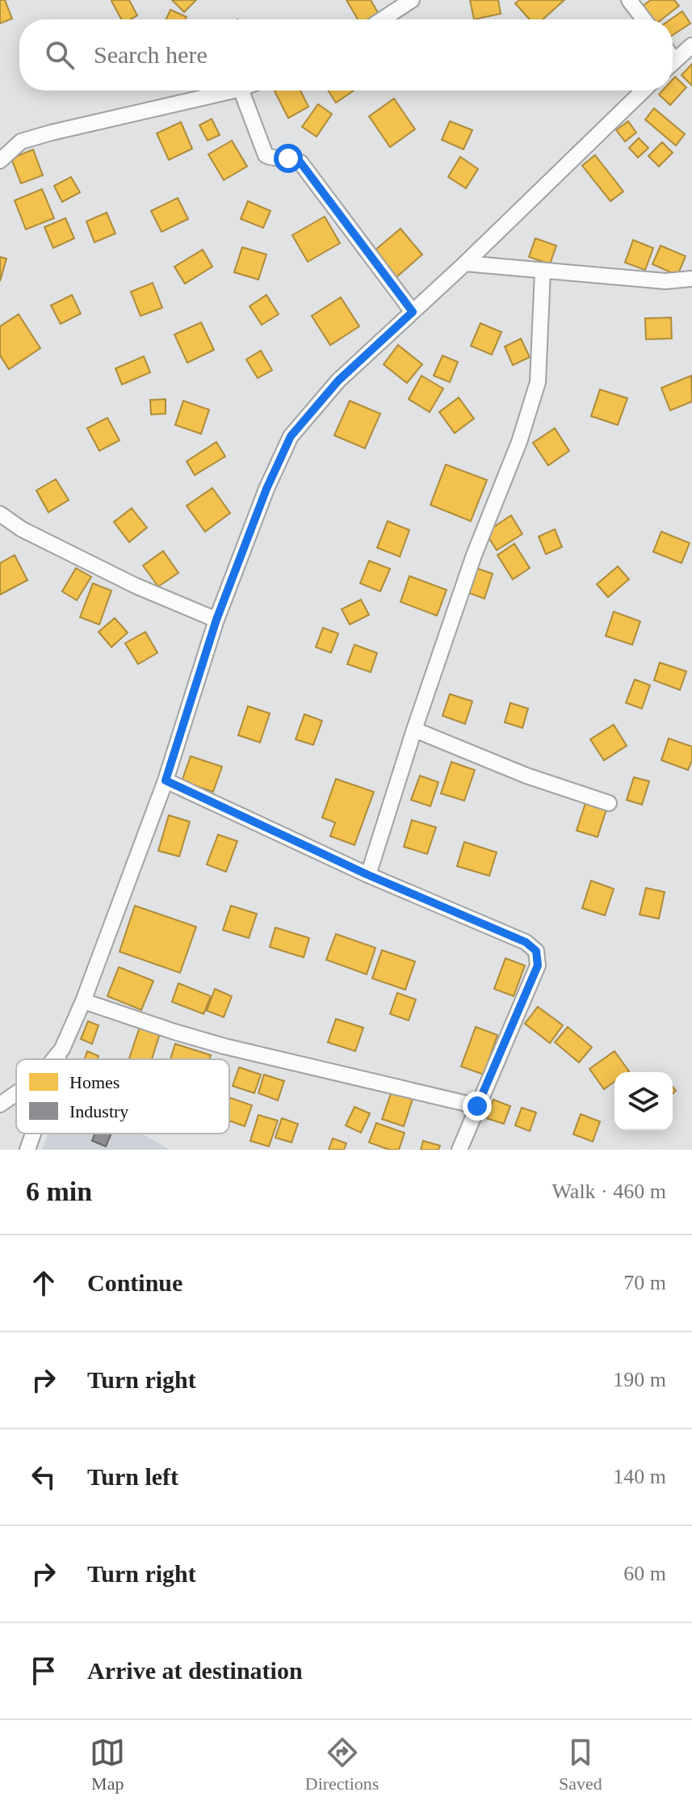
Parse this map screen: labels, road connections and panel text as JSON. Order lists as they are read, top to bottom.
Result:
{
  "legend": ["Homes", "Industry"],
  "page": {
    "search": "Search here",
    "heading": ["6 min", "Walk · 460 m"],
    "list": [
      ["Continue", "70 m"],
      ["Turn right", "190 m"],
      ["Turn left", "140 m"],
      ["Turn right", "60 m"],
      "Arrive at destination"
    ],
    "nav": ["Map", "Directions", "Saved"]
  }
}
